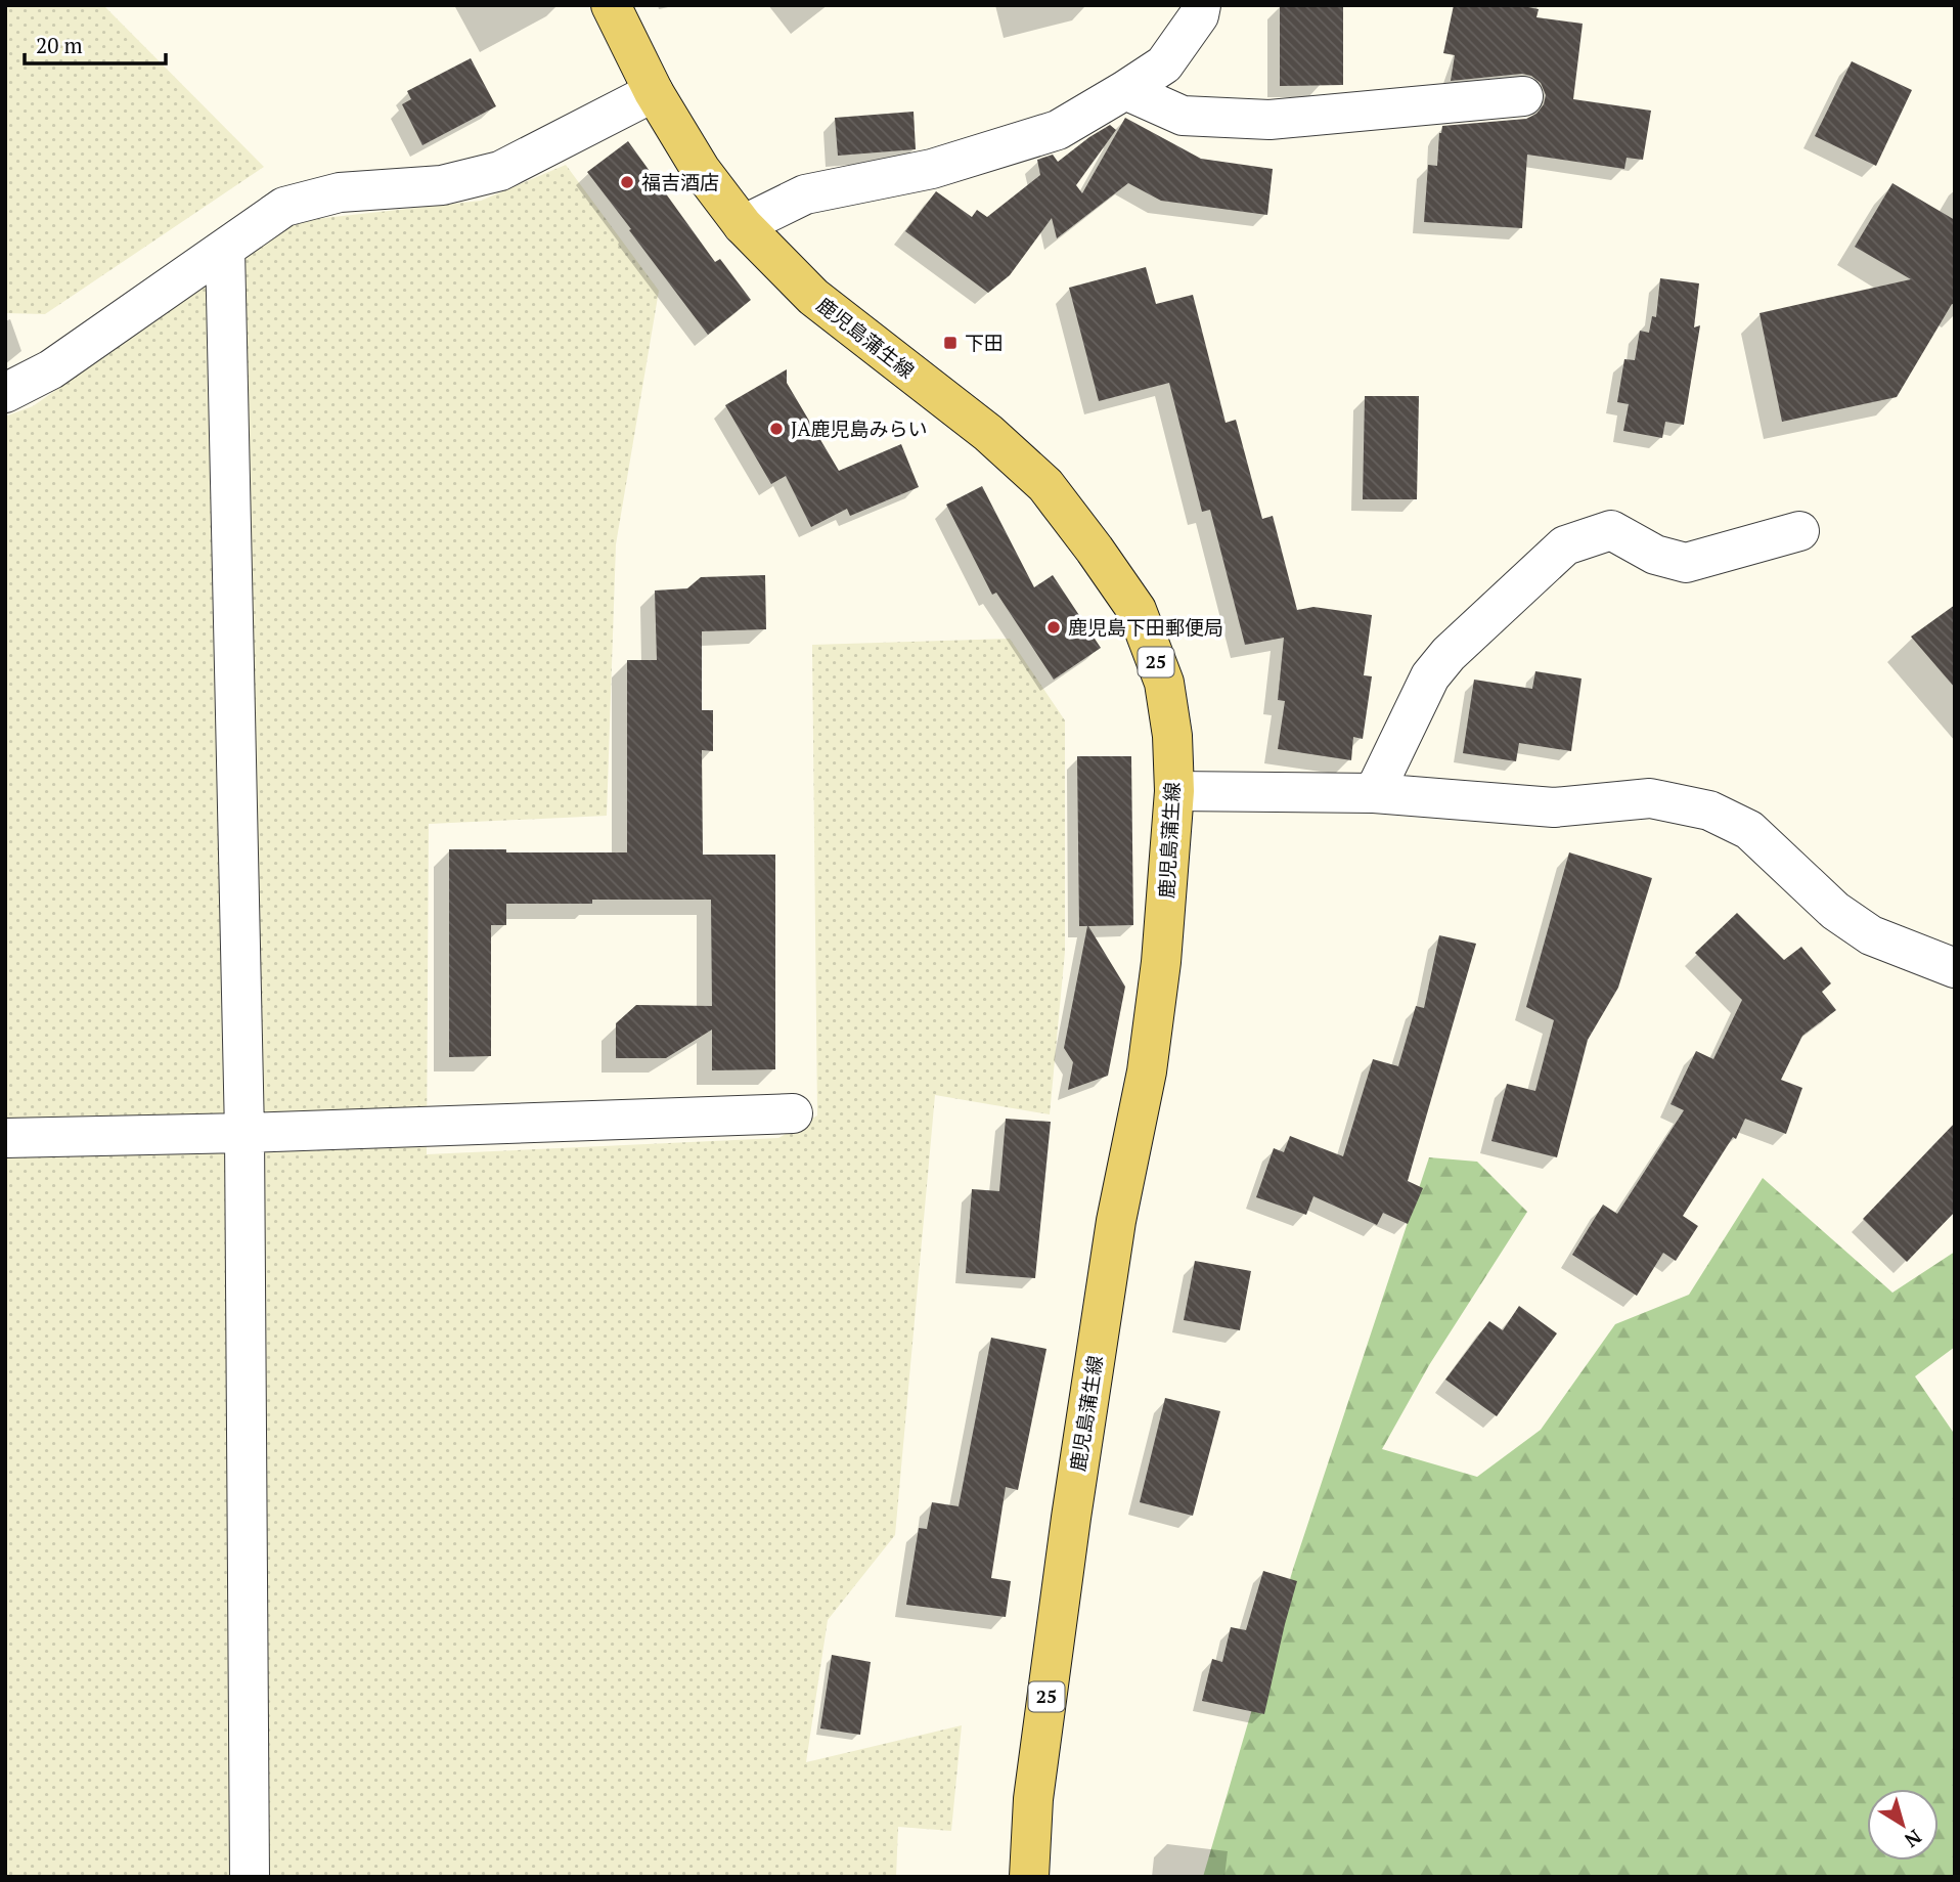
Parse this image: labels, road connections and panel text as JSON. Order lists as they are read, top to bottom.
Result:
{
  "streets": {
    "main road": ["鹿児島蒲生線", "25"]
  },
  "places": {
    "other": ["福吉酒店", "JA鹿児島みらい", "鹿児島下田郵便局"],
    "transit": ["下田"]
  },
  "scale_bar": "20 m",
  "north": "bottom right"
}
